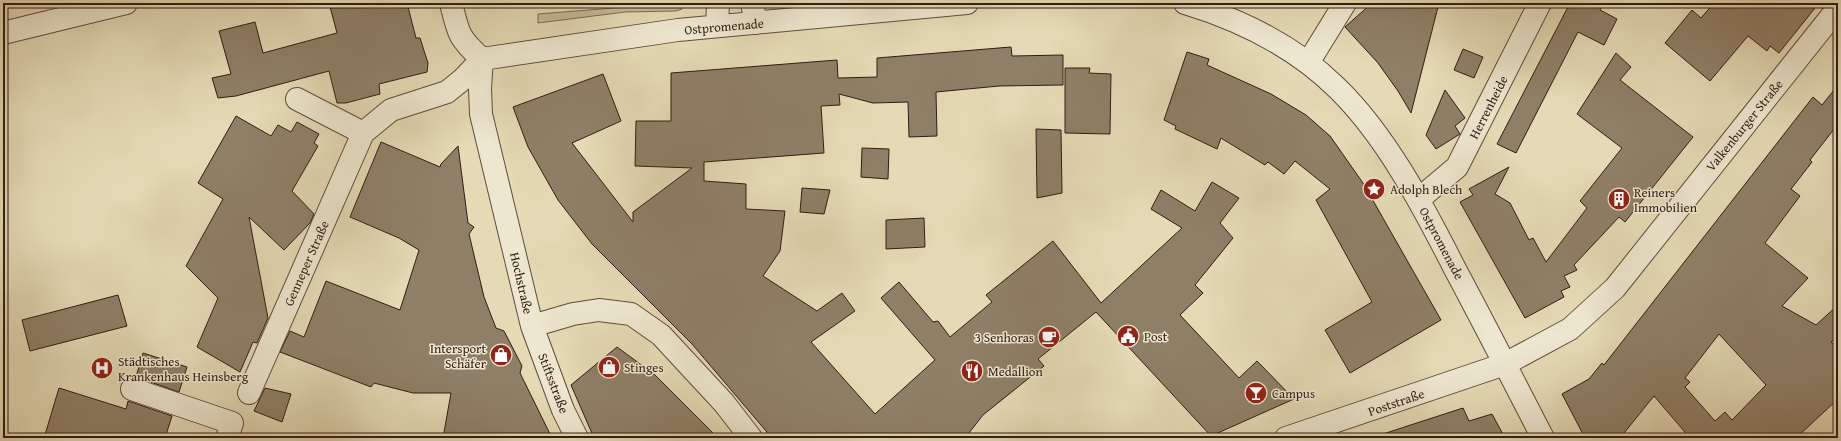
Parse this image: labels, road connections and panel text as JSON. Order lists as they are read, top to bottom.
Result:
{
  "streets": {
    "street": [
      "Ostpromenade",
      "Herrenheide",
      "Valkenburger Straße",
      "Genneper Straße",
      "Hochstraße",
      "Stiftsstraße",
      "Poststraße"
    ]
  },
  "crossings": [
    ["Ostpromenade", "Herrenheide"],
    ["Ostpromenade", "Valkenburger Straße"],
    ["Ostpromenade", "Genneper Straße"],
    ["Ostpromenade", "Hochstraße"],
    ["Ostpromenade", "Poststraße"],
    ["Valkenburger Straße", "Poststraße"],
    ["Genneper Straße", "Hochstraße"],
    ["Hochstraße", "Stiftsstraße"]
  ],
  "places": {
    "place": ["Adolph Blech"],
    "building": ["Reiners Immobilien"],
    "public building": ["Post"],
    "cafe": ["3 Senhoras"],
    "shop": ["Intersport Schäfer", "Stinges"],
    "hospital": ["Städtisches Krankenhaus Heinsberg"],
    "restaurant": ["Medallion"],
    "bar": ["Campus"]
  }
}
